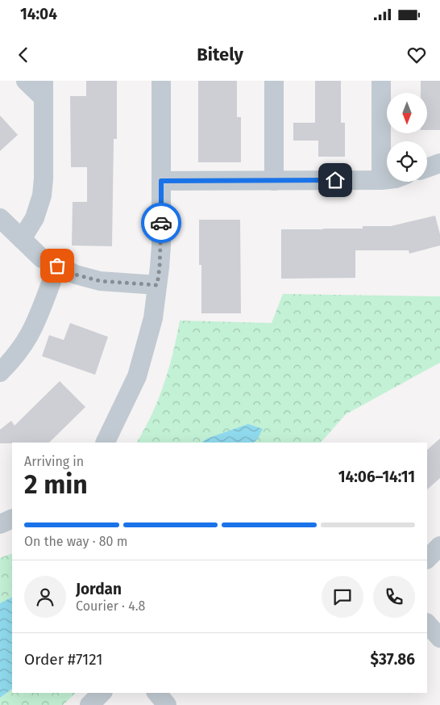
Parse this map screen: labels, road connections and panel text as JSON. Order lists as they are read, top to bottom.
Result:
{
  "north": "bottom",
  "page": {
    "status": "14:04",
    "header": "Bitely",
    "heading": ["2 min", "Arriving in", "14:06–14:11"],
    "panel": [
      "Jordan",
      "Courier · 4.8",
      "Order #7121",
      "$37.86"
    ],
    "bar": "On the way · 80 m"
  }
}
